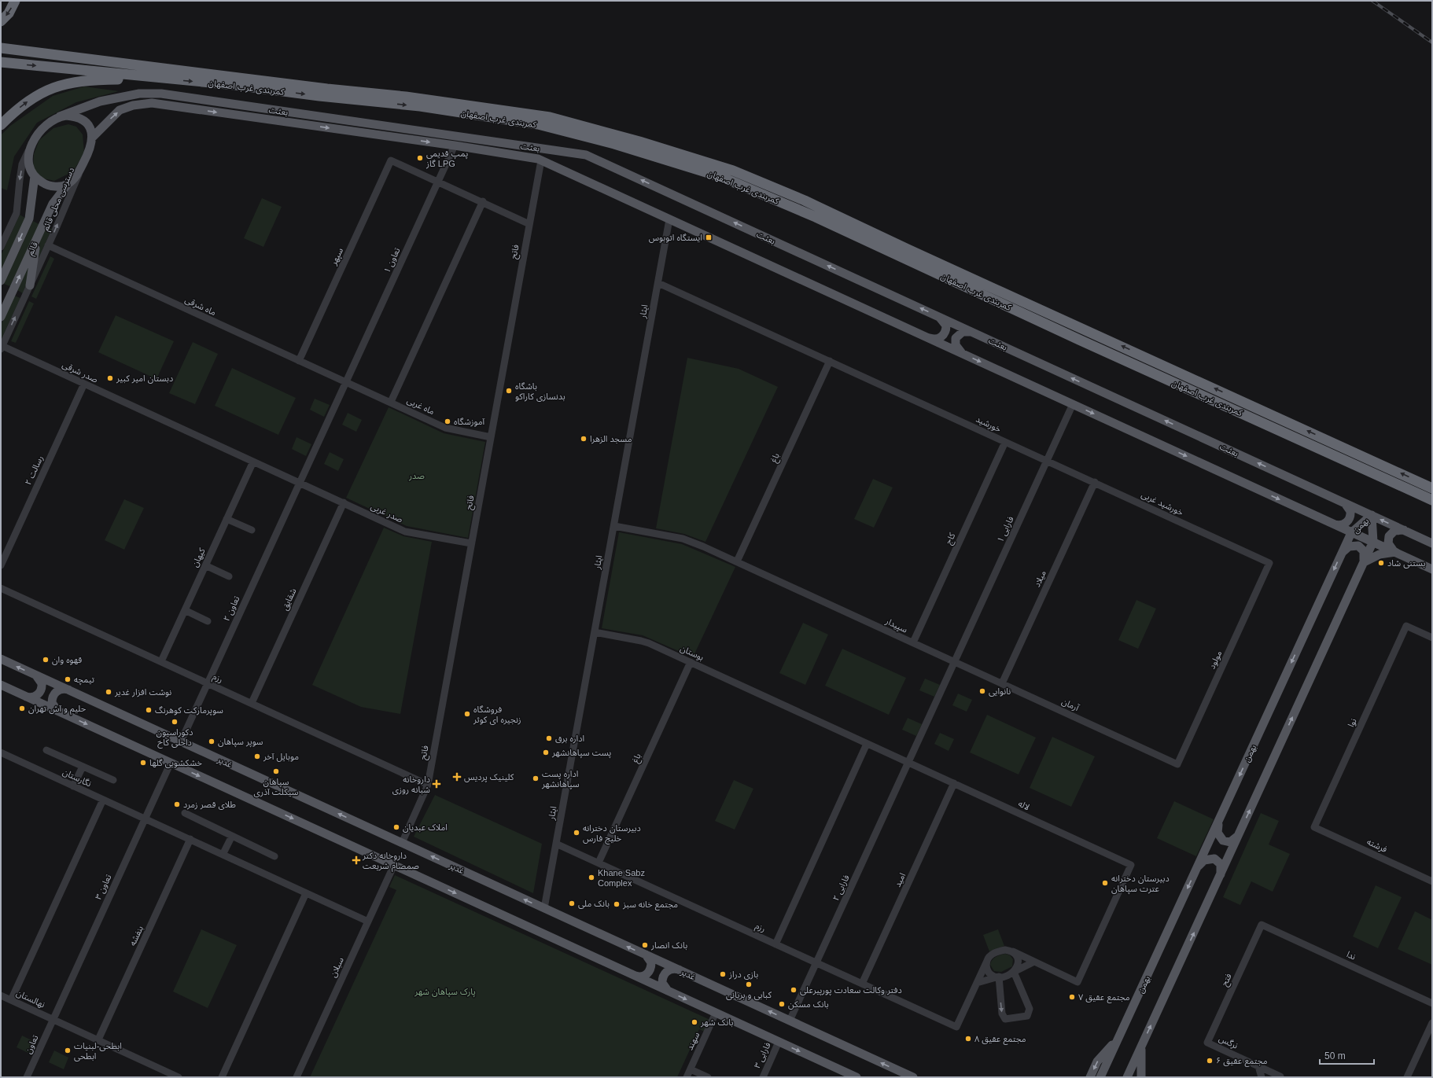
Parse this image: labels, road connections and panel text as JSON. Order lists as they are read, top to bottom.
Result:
{
  "streets": {
    "highway": ["کمربندی غرب اصفهان"],
    "main road": [
      "بعثت",
      "قائم",
      "بهمن",
      "غدیر"
    ],
    "street": [
      "دسترسی محلی قائم",
      "فاتح",
      "سپهر",
      "تعاون ۱",
      "ماه شرقی",
      "ایثار",
      "صدر شرقی",
      "ماه غربی",
      "خورشید",
      "باغ",
      "رسالت ۲",
      "خورشید غربی",
      "صدر غربی",
      "فارابی ۱",
      "کاج",
      "کیهان",
      "میلاد",
      "شقایق",
      "تعاون ۲",
      "سپیدار",
      "بوستان",
      "مولود",
      "رزم",
      "آرمان",
      "نوا",
      "نگارستان",
      "لاله",
      "فرشته",
      "امید",
      "تعاون ۳",
      "فارابی ۲",
      "بنفشه",
      "ندا",
      "سبلان",
      "فتح",
      "نهالستان",
      "سهند",
      "نرگس",
      "تعاون",
      "فارابی ۳"
    ]
  },
  "crossings": [
    ["بعثت", "دسترسی محلی قائم"],
    ["بعثت", "قائم"],
    ["بعثت", "فاتح"],
    ["بعثت", "تعاون ۱"],
    ["بعثت", "ایثار"],
    ["بعثت", "بهمن"],
    ["بعثت", "فارابی ۱"],
    ["دسترسی محلی قائم", "قائم"],
    ["دسترسی محلی قائم", "ماه شرقی"],
    ["دسترسی محلی قائم", "صدر شرقی"],
    ["فاتح", "ماه غربی"],
    ["فاتح", "صدر غربی"],
    ["فاتح", "رزم"],
    ["فاتح", "غدیر"],
    ["سپهر", "تعاون ۱"],
    ["سپهر", "ماه شرقی"],
    ["تعاون ۱", "ماه شرقی"],
    ["تعاون ۱", "صدر شرقی"],
    ["تعاون ۱", "ماه غربی"],
    ["تعاون ۱", "صدر غربی"],
    ["تعاون ۱", "تعاون ۲"],
    ["ماه شرقی", "ماه غربی"],
    ["ایثار", "خورشید"],
    ["ایثار", "سپیدار"],
    ["ایثار", "بوستان"],
    ["ایثار", "رزم"],
    ["ایثار", "غدیر"],
    ["صدر شرقی", "رسالت ۲"],
    ["صدر شرقی", "صدر غربی"],
    ["صدر شرقی", "کیهان"],
    ["صدر شرقی", "تعاون ۲"],
    ["خورشید", "باغ"],
    ["خورشید", "خورشید غربی"],
    ["خورشید", "فارابی ۱"],
    ["خورشید", "کاج"],
    ["باغ", "سپیدار"],
    ["باغ", "بوستان"],
    ["باغ", "رزم"],
    ["خورشید غربی", "فارابی ۱"],
    ["خورشید غربی", "میلاد"],
    ["خورشید غربی", "مولود"],
    ["صدر غربی", "شقایق"],
    ["صدر غربی", "تعاون ۲"],
    ["فارابی ۱", "سپیدار"],
    ["فارابی ۱", "آرمان"],
    ["فارابی ۱", "لاله"],
    ["فارابی ۱", "فارابی ۲"],
    ["کاج", "سپیدار"],
    ["کیهان", "رزم"],
    ["میلاد", "آرمان"],
    ["شقایق", "رزم"],
    ["تعاون ۲", "رزم"],
    ["تعاون ۲", "غدیر"],
    ["سپیدار", "آرمان"],
    ["بوستان", "لاله"],
    ["مولود", "آرمان"],
    ["رزم", "امید"],
    ["رزم", "فارابی ۲"],
    ["نوا", "فرشته"],
    ["غدیر", "فارابی ۲"],
    ["نگارستان", "تعاون ۳"],
    ["نگارستان", "بنفشه"],
    ["نگارستان", "سبلان"],
    ["لاله", "امید"],
    ["لاله", "فارابی ۲"],
    ["تعاون ۳", "نهالستان"],
    ["تعاون ۳", "تعاون"],
    ["بنفشه", "نهالستان"],
    ["ندا", "فتح"],
    ["فتح", "نرگس"],
    ["نهالستان", "تعاون"]
  ],
  "parks": ["صدر", "پارک سپاهان شهر"],
  "places": {
    "other": [
      "پمپ قدیمی گاز LPG",
      "دبستان امیر کبیر",
      "باشگاه بدنسازی کاراکو",
      "آموزشگاه",
      "مسجد الزهرا",
      "بستنی شاد",
      "قهوه وان",
      "تیمچه",
      "نانوایی",
      "نوشت افزار غدیر",
      "حلیم و آش تهران",
      "سوپرمارکت کوهرنگ",
      "فروشگاه زنجیره ای کوثر",
      "دکوراسیون داخلی کاخ",
      "اداره برق",
      "سوپر سپاهان",
      "پست سپاهانشهر",
      "موبایل آخر",
      "خشکشویی گلها",
      "سپاهان سیکلت آذری",
      "اداره پست سپاهانشهر",
      "طلای قصر زمرد",
      "املاک عبدیان",
      "دبیرستان دخترانه خلیج فارس",
      "Khane Sabz Complex",
      "دبیرستان دخترانه عترت سپاهان",
      "بانک ملی",
      "مجتمع خانه سبز",
      "بانک انصار",
      "بازی دراز",
      "کبابی و بریانی",
      "دفتر وکالت سعادت پورپیرعلی",
      "مجتمع عقیق ۷",
      "بانک مسکن",
      "بانک شهر",
      "مجتمع عقیق ۸",
      "ابطحی-لبنیات ابطحی",
      "مجتمع عقیق ۶"
    ],
    "transit": ["ایستگاه اتوبوس"],
    "health": ["کلینیک پردیس", "داروخانه شبانه روزی", "داروخانه دکتر صمصام شریعت"]
  },
  "scale_bar": "50 m"
}
